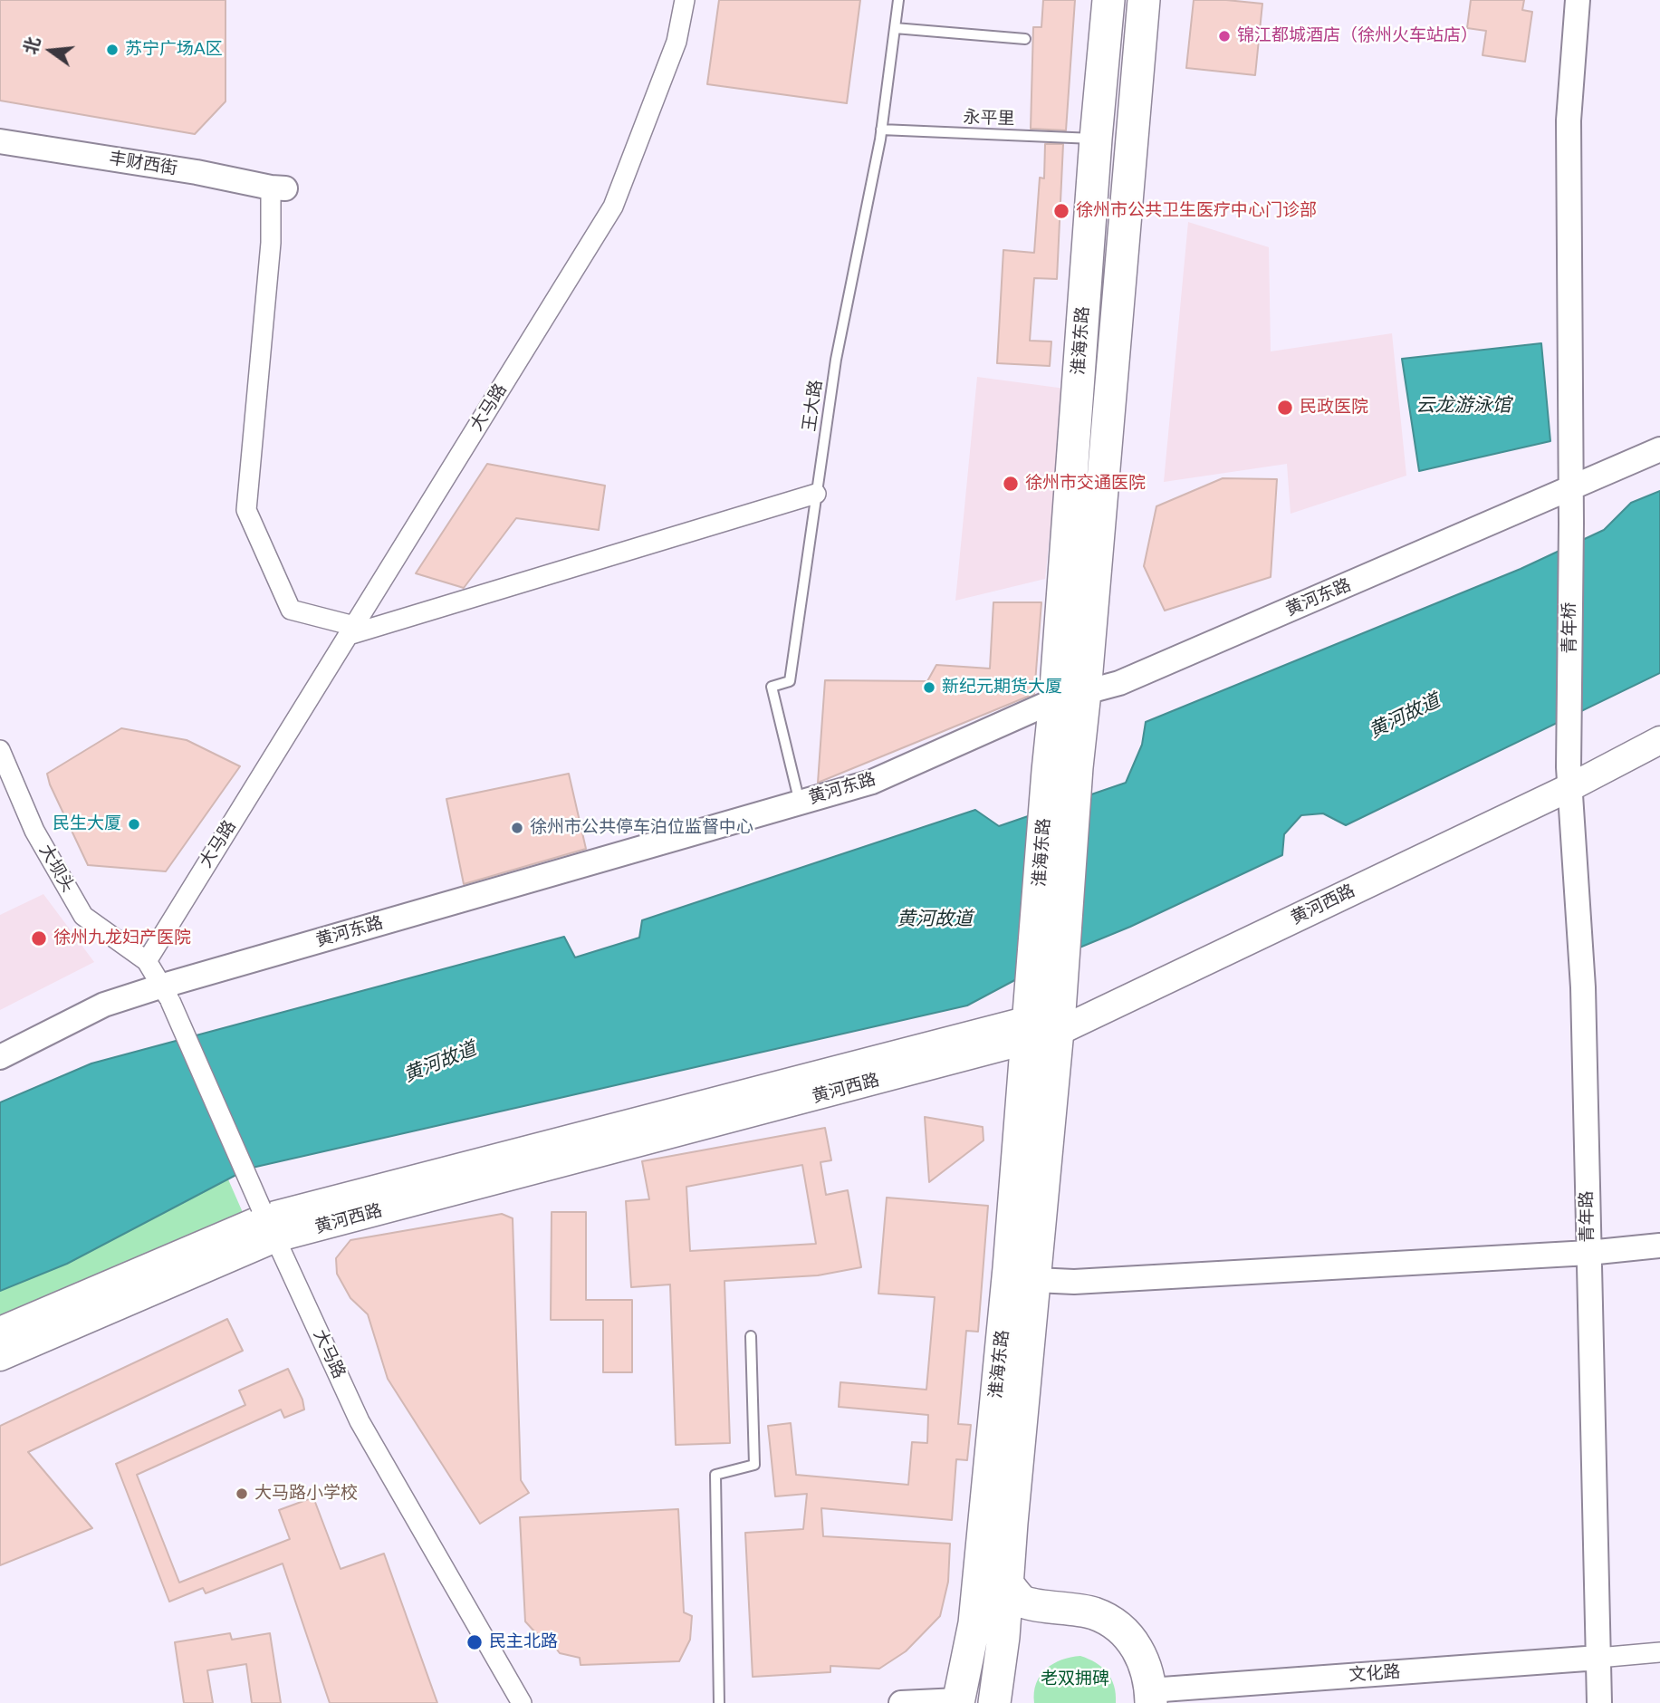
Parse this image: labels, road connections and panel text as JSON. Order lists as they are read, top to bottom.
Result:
{
  "streets": {
    "main road": ["淮海东路", "黄河西路"],
    "street": [
      "丰财西街",
      "大马路",
      "黄河东路",
      "青年桥",
      "大坝头",
      "青年路",
      "文化路"
    ],
    "lane": ["永平里", "王大路"]
  },
  "crossings": [
    ["永平里", "淮海东路"],
    ["永平里", "王大路"],
    ["淮海东路", "黄河东路"],
    ["淮海东路", "黄河西路"],
    ["王大路", "黄河东路"],
    ["大马路", "黄河东路"],
    ["大马路", "大坝头"],
    ["大马路", "黄河西路"],
    ["黄河东路", "青年桥"],
    ["青年桥", "青年路"],
    ["黄河西路", "青年路"],
    ["青年路", "文化路"]
  ],
  "water": ["云龙游泳馆", "黄河故道"],
  "parks": ["老双拥碑"],
  "places": [
    "锦江都城酒店（徐州火车站店）",
    "苏宁广场A区",
    "徐州市公共卫生医疗中心门诊部",
    "民政医院",
    "徐州市交通医院",
    "新纪元期货大厦",
    "民生大厦",
    "徐州市公共停车泊位监督中心",
    "徐州九龙妇产医院",
    "大马路小学校",
    "民主北路"
  ],
  "north": "left"
}
